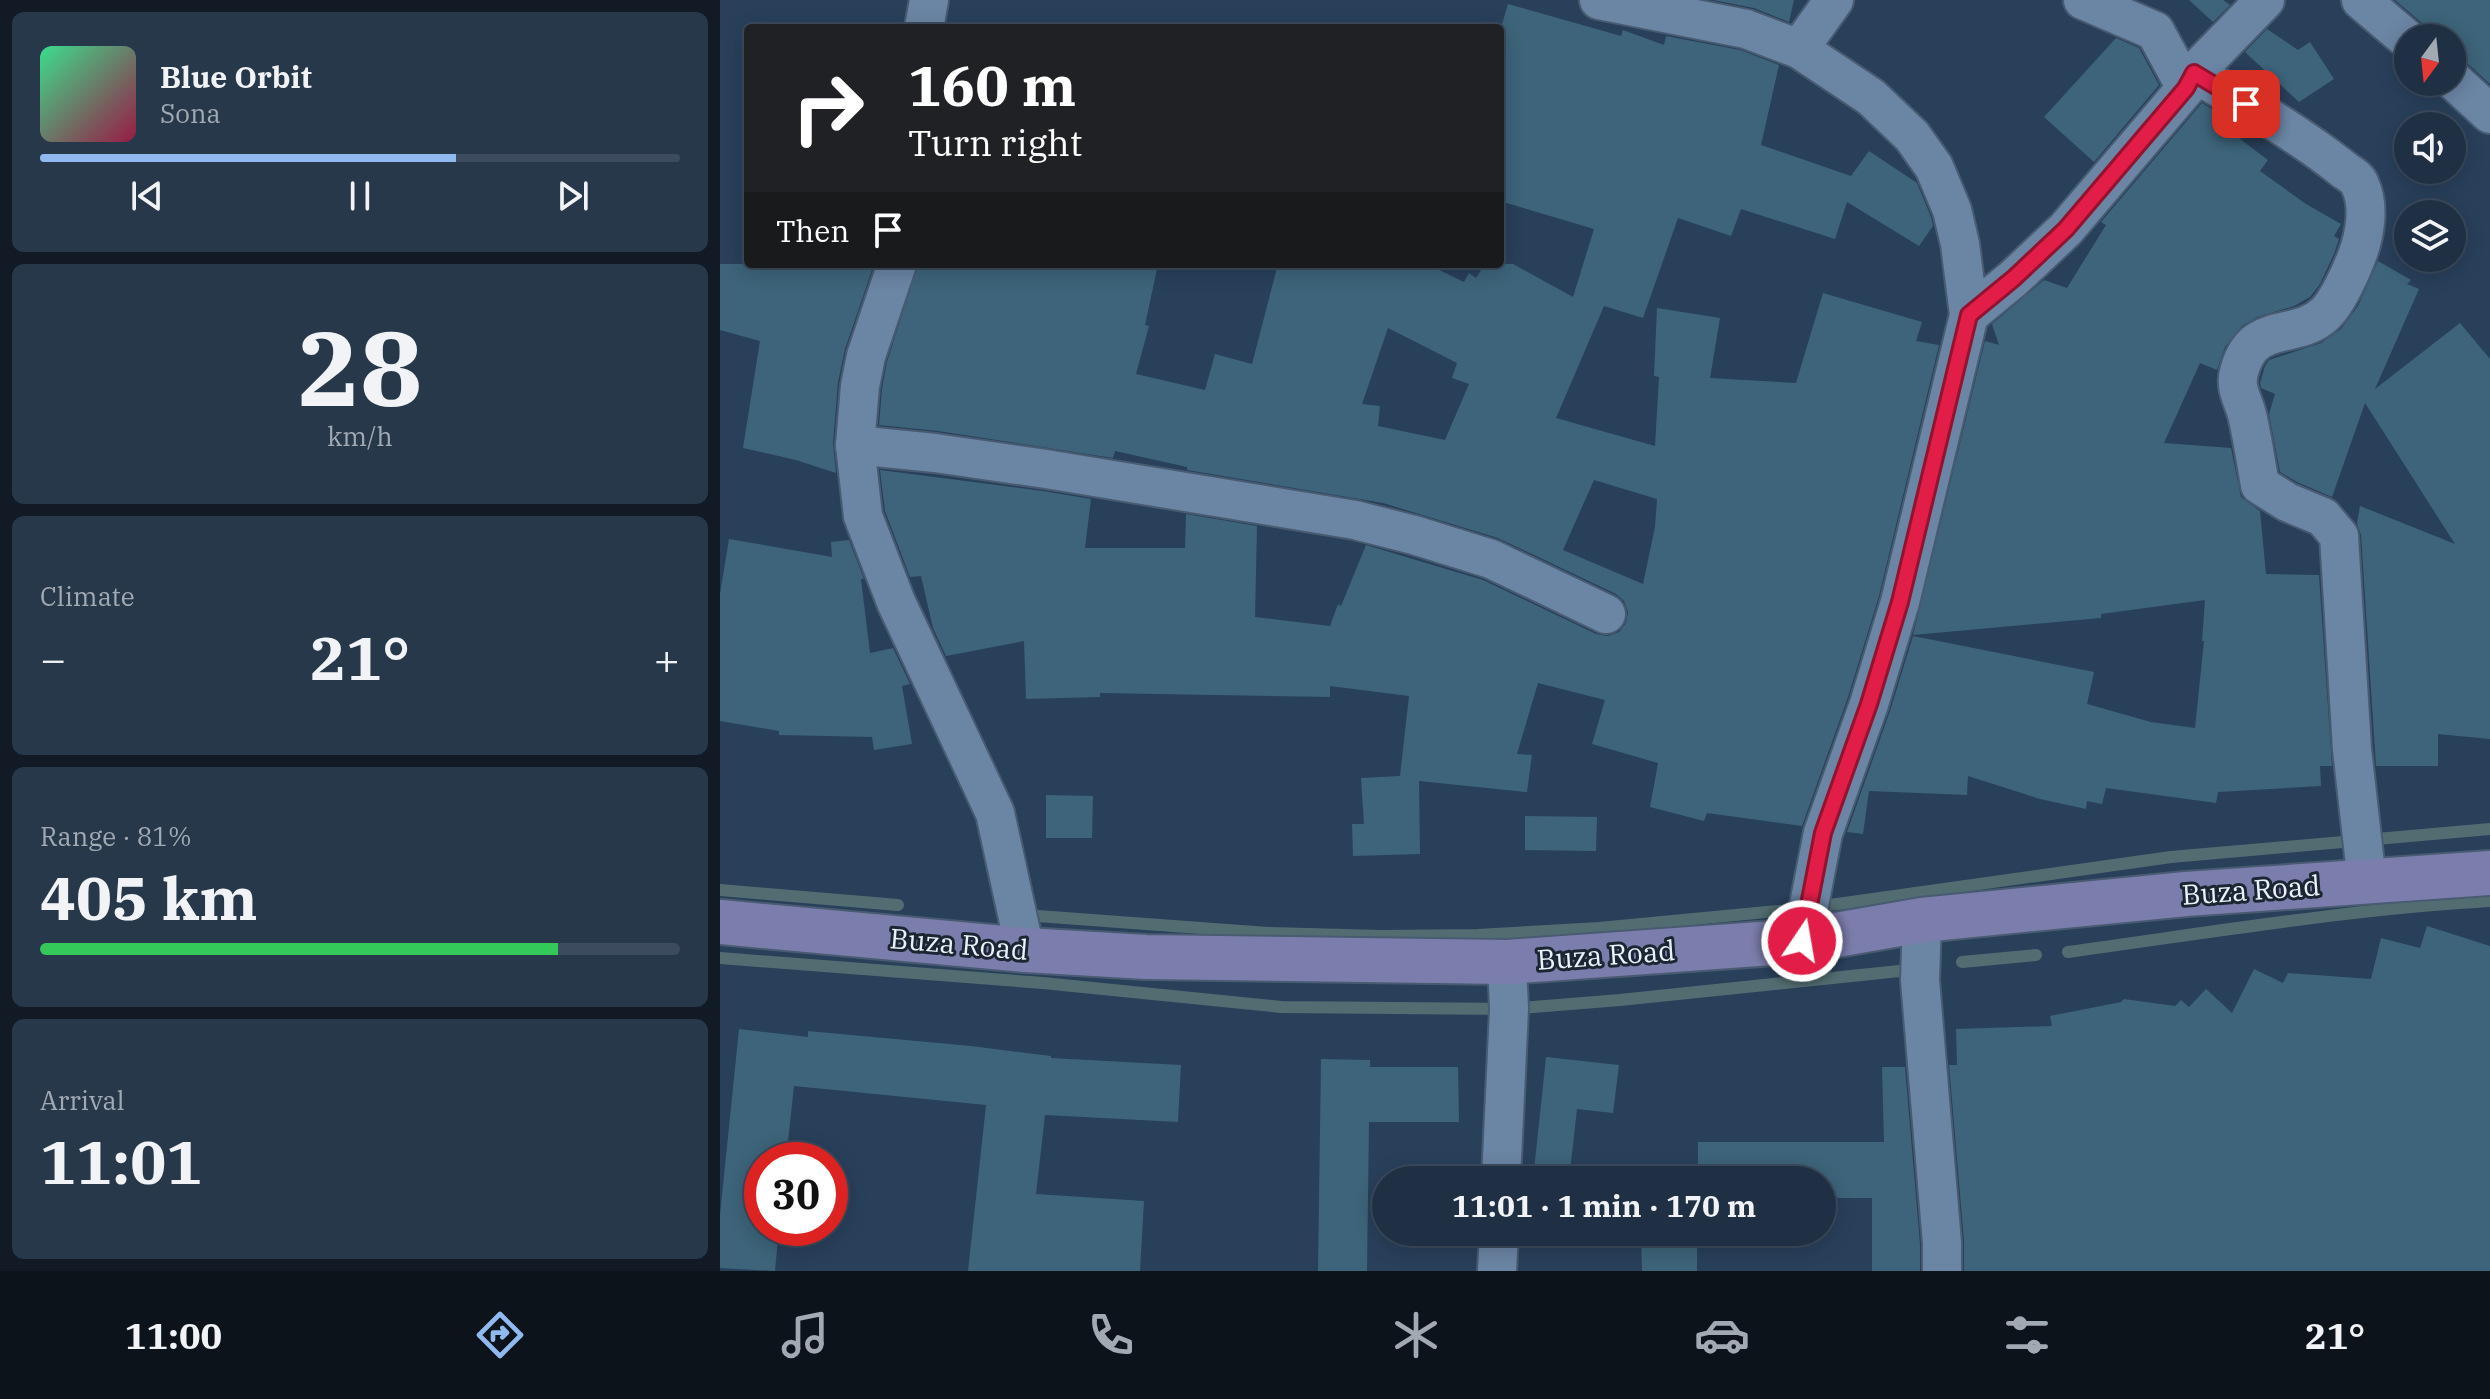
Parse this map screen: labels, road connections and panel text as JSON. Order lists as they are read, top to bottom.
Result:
{
  "streets": {
    "main road": ["Buza Road"]
  },
  "north": "bottom",
  "page": {
    "turn": ["160 m", "Turn right"],
    "song": ["Blue Orbit", "Sona"],
    "then": "Then",
    "tile": [
      ["28", "km/h"],
      "Climate",
      ["Range · 81%", "405 km"],
      ["Arrival", "11:01"]
    ],
    "heat": ["−", "21°", "+"],
    "limit": "30",
    "trip": "11:01 · 1 min · 170 m",
    "tabs": ["11:00", "21°"]
  }
}
